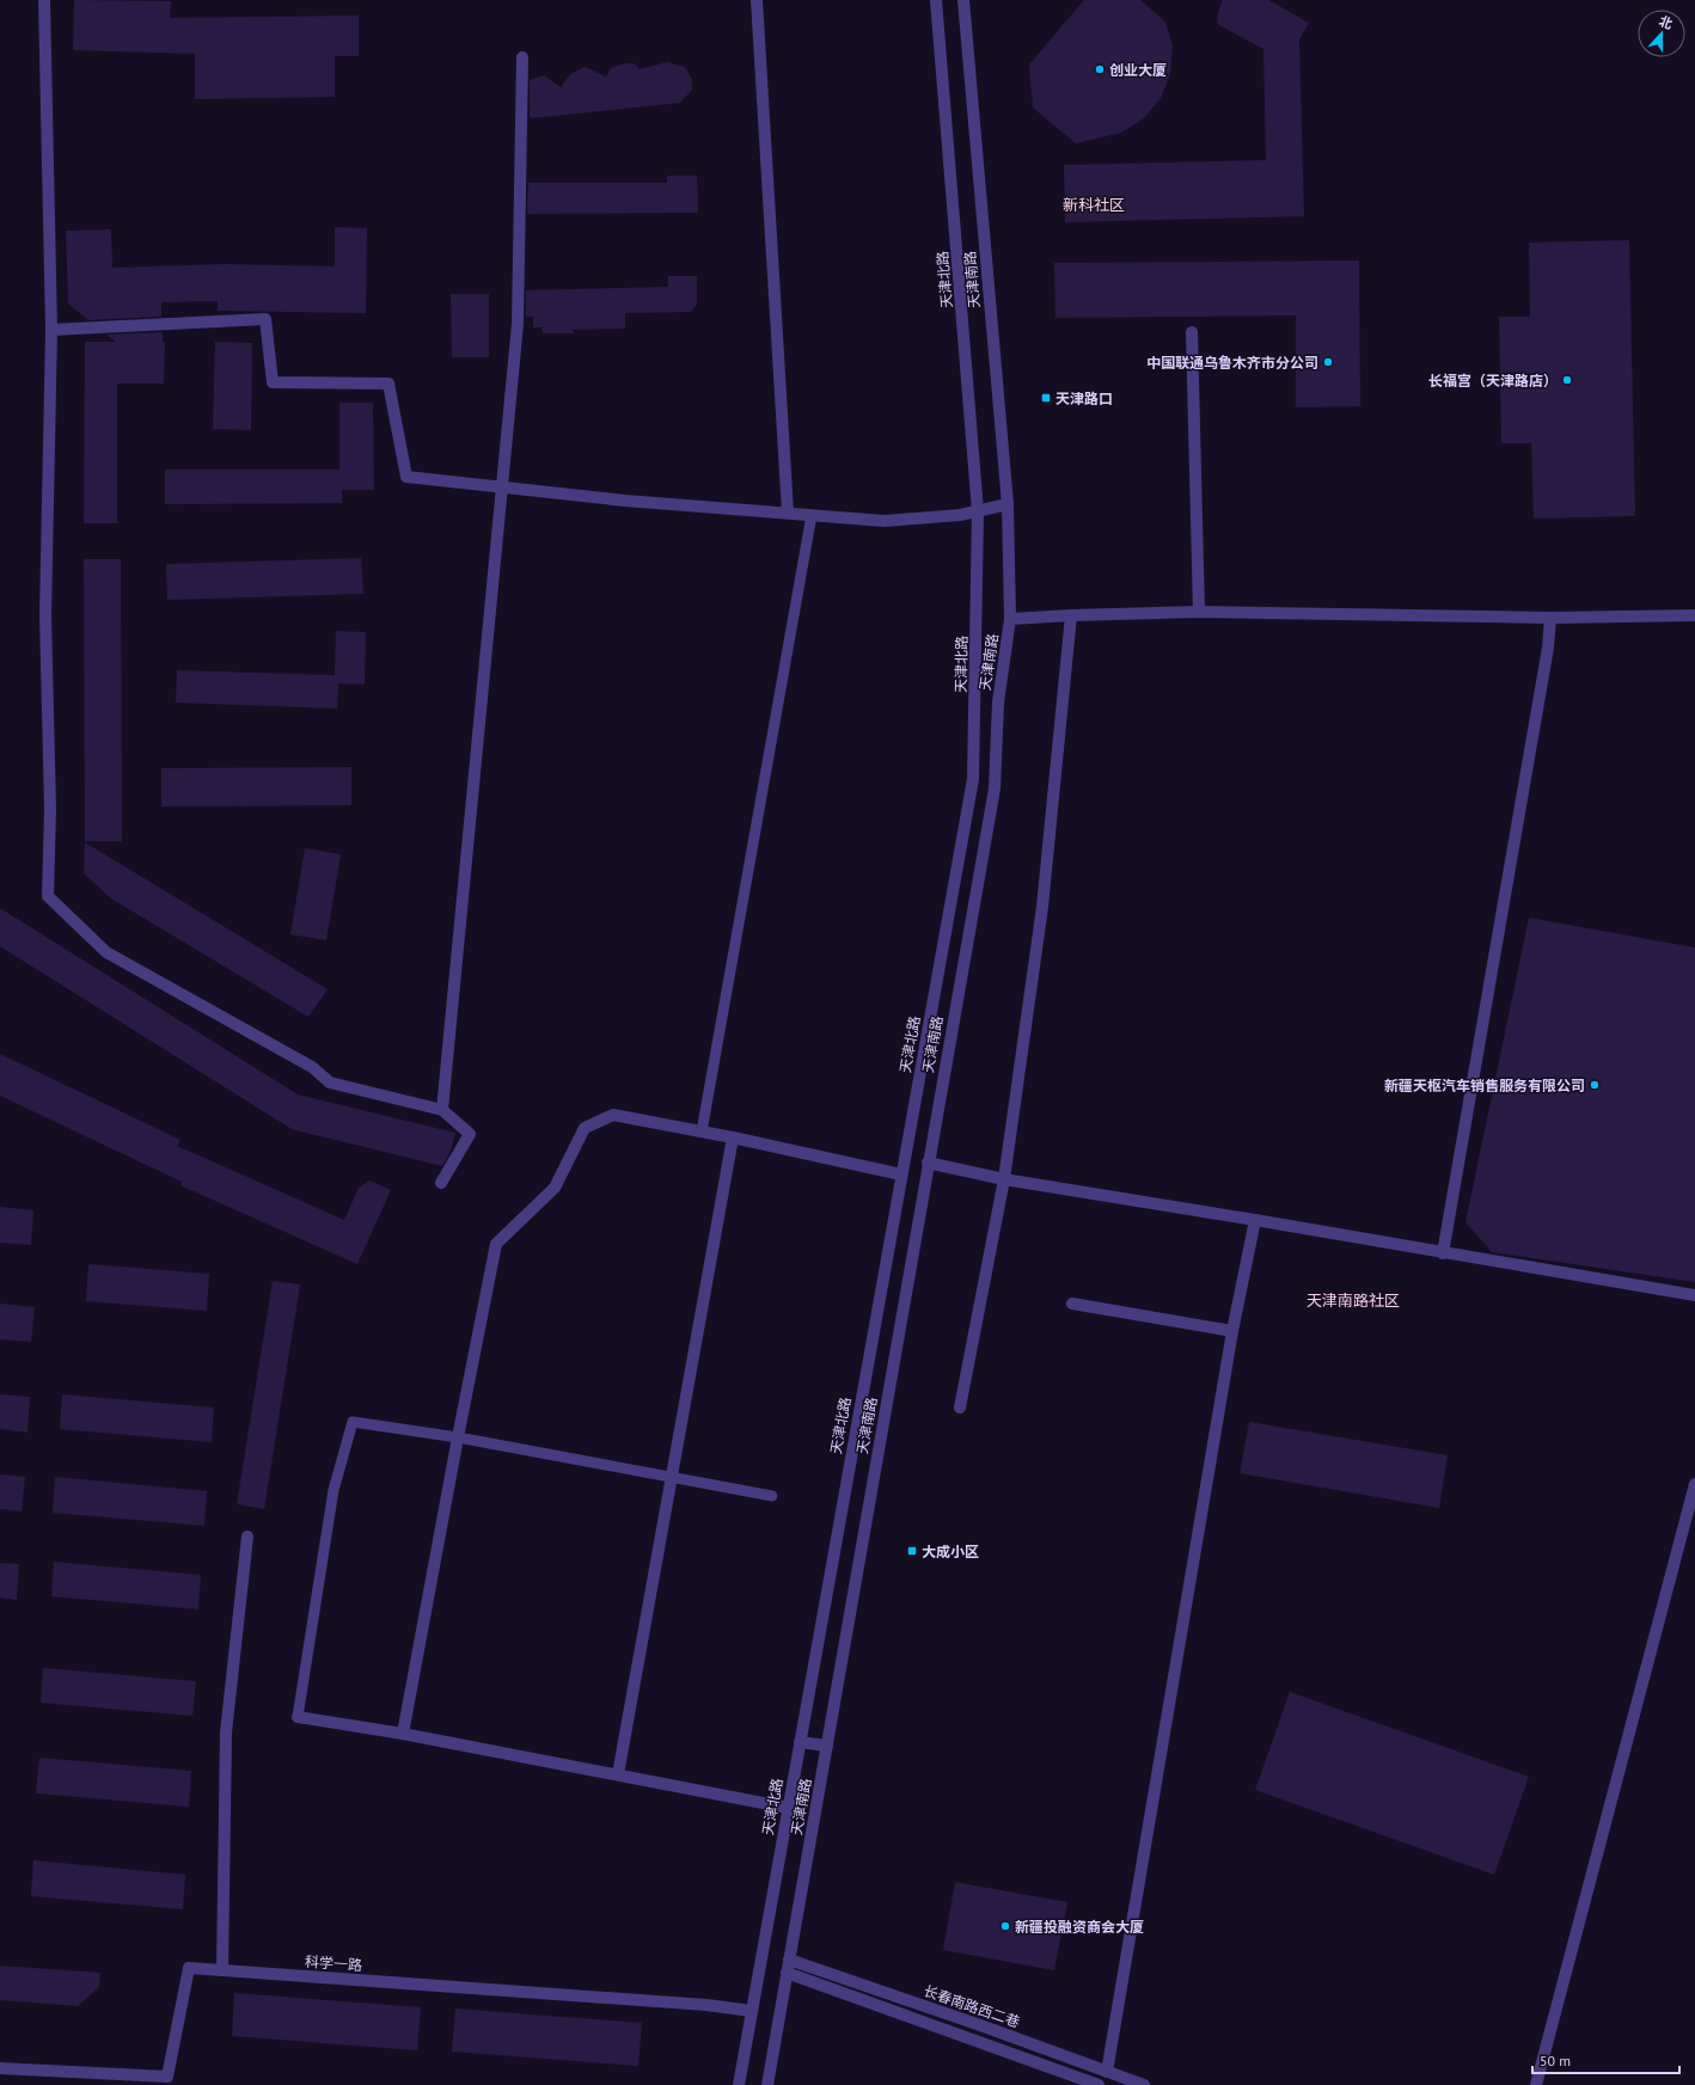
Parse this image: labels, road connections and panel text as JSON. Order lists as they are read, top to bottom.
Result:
{
  "streets": {
    "street": [
      "天津北路",
      "天津南路",
      "科学一路",
      "长春南路西二巷"
    ]
  },
  "crossings": [
    ["天津北路", "科学一路"],
    ["天津南路", "长春南路西二巷"]
  ],
  "districts": ["新科社区", "天津南路社区"],
  "places": {
    "other": [
      "创业大厦",
      "中国联通乌鲁木齐市分公司",
      "长福宫（天津路店）",
      "新疆天枢汽车销售服务有限公司",
      "新疆投融资商会大厦"
    ],
    "transit": ["天津路口", "大成小区"]
  },
  "scale_bar": "50 m",
  "north": "top"
}
